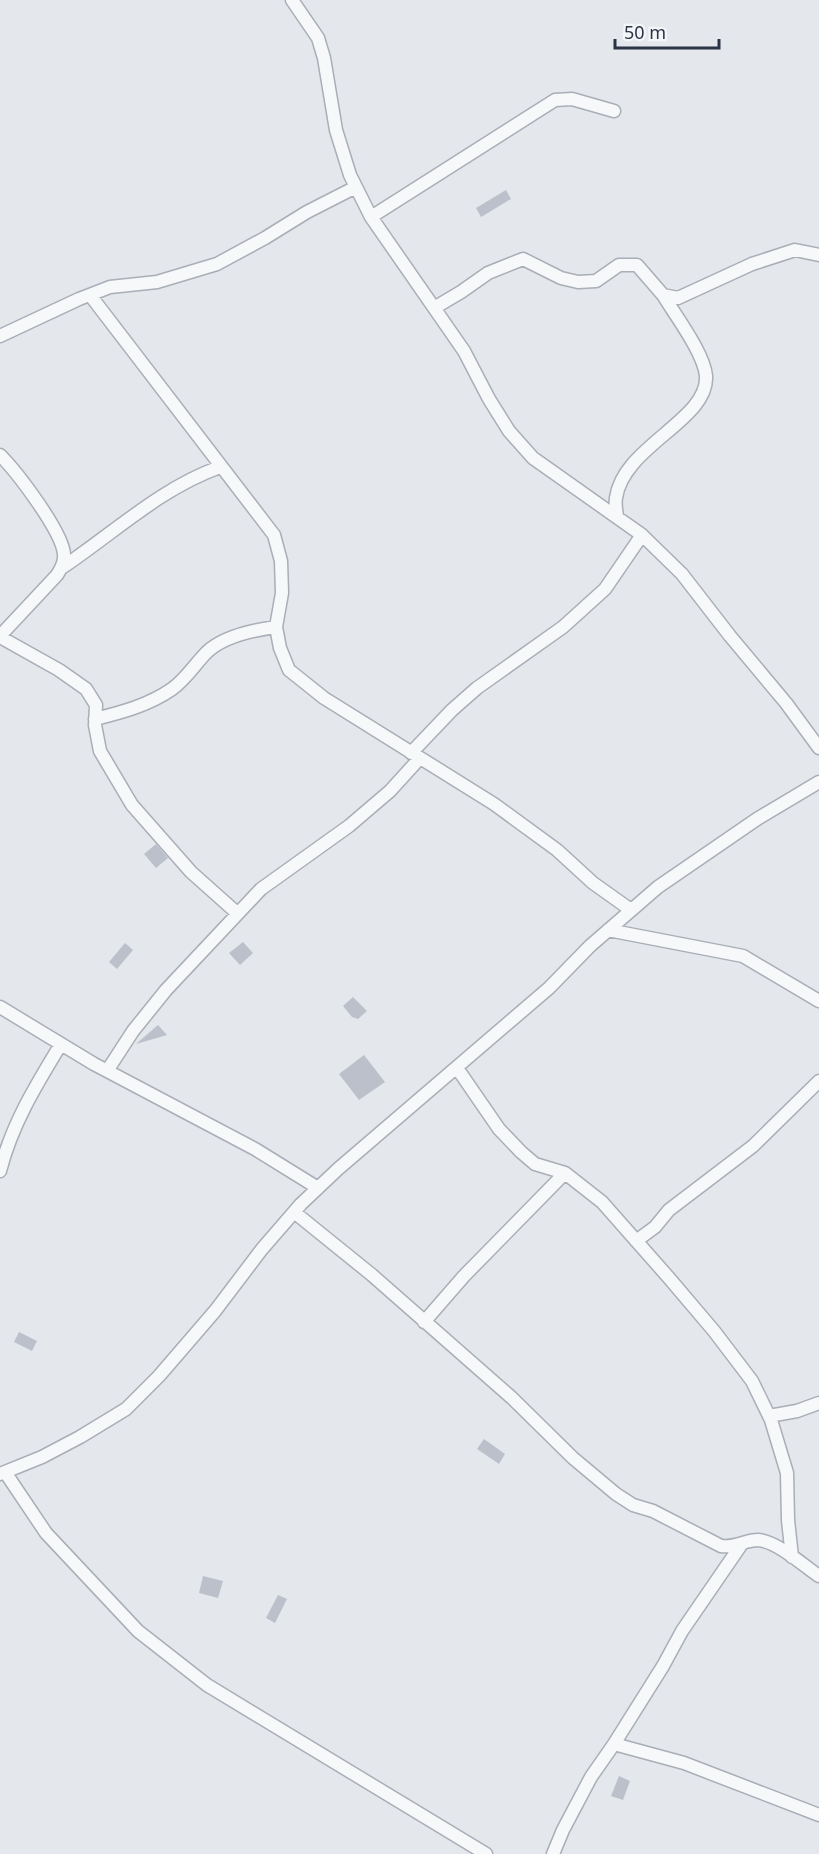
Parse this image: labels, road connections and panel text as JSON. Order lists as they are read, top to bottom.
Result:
{
  "scale_bar": "50 m"
}
